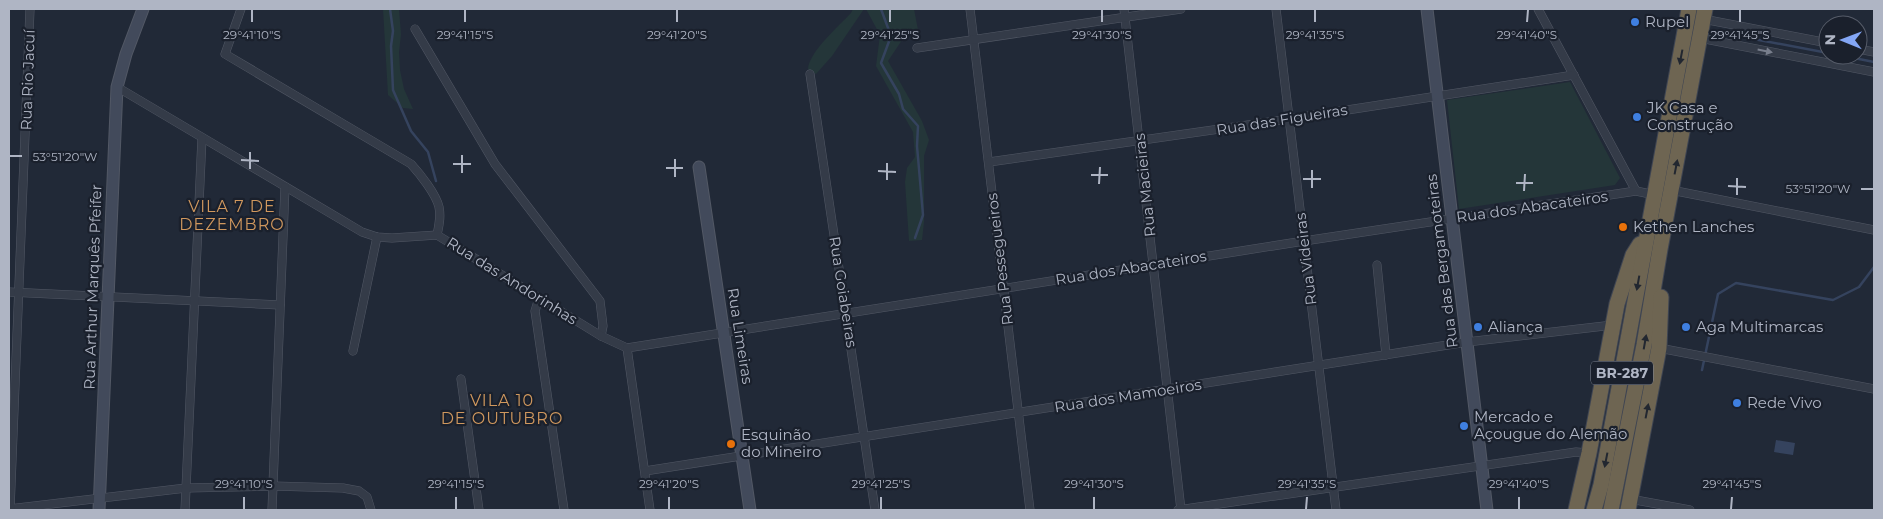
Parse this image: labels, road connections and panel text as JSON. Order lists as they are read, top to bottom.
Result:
{
  "streets": {
    "highway": ["BR-287"],
    "street": [
      "Rua Rio Jacuí",
      "Rua das Figueiras",
      "Rua Macieiras",
      "Rua dos Abacateiros",
      "Rua Pessegueiros",
      "Rua Videiras",
      "Rua das Bergamoteiras",
      "Rua das Andorinhas",
      "Rua Arthur Marquês Pfeifer",
      "Rua Goiabeiras",
      "Rua Limeiras",
      "Rua dos Mamoeiros"
    ]
  },
  "crossings": [
    ["Rua das Figueiras", "Rua Macieiras"],
    ["Rua das Figueiras", "Rua Pessegueiros"],
    ["Rua das Figueiras", "Rua Videiras"],
    ["Rua das Figueiras", "Rua das Bergamoteiras"],
    ["Rua Macieiras", "Rua dos Abacateiros"],
    ["Rua Macieiras", "Rua dos Mamoeiros"],
    ["Rua dos Abacateiros", "Rua Pessegueiros"],
    ["Rua dos Abacateiros", "Rua Videiras"],
    ["Rua dos Abacateiros", "Rua das Bergamoteiras"],
    ["Rua dos Abacateiros", "Rua das Andorinhas"],
    ["Rua dos Abacateiros", "Rua Goiabeiras"],
    ["Rua dos Abacateiros", "Rua Limeiras"],
    ["Rua Pessegueiros", "Rua dos Mamoeiros"],
    ["Rua Videiras", "Rua dos Mamoeiros"],
    ["Rua das Bergamoteiras", "Rua dos Mamoeiros"],
    ["Rua das Andorinhas", "Rua Arthur Marquês Pfeifer"],
    ["Rua Goiabeiras", "Rua dos Mamoeiros"],
    ["Rua Limeiras", "Rua dos Mamoeiros"],
    ["BR-287", "Rua dos Mamoeiros"]
  ],
  "districts": ["VILA 7 DE DEZEMBRO", "VILA 10 DE OUTUBRO"],
  "places": [
    "Rupel",
    "JK Casa e Construção",
    "Kethen Lanches",
    "Aliança",
    "Aga Multimarcas",
    "Rede Vivo",
    "Mercado e Açougue do Alemão",
    "Esquinão do Mineiro"
  ],
  "north": "left",
  "coordinates": [
    "29°41'10\"S",
    "29°41'15\"S",
    "29°41'20\"S",
    "29°41'25\"S",
    "29°41'30\"S",
    "29°41'35\"S",
    "29°41'40\"S",
    "29°41'45\"S",
    "53°51'20\"W"
  ]
}
